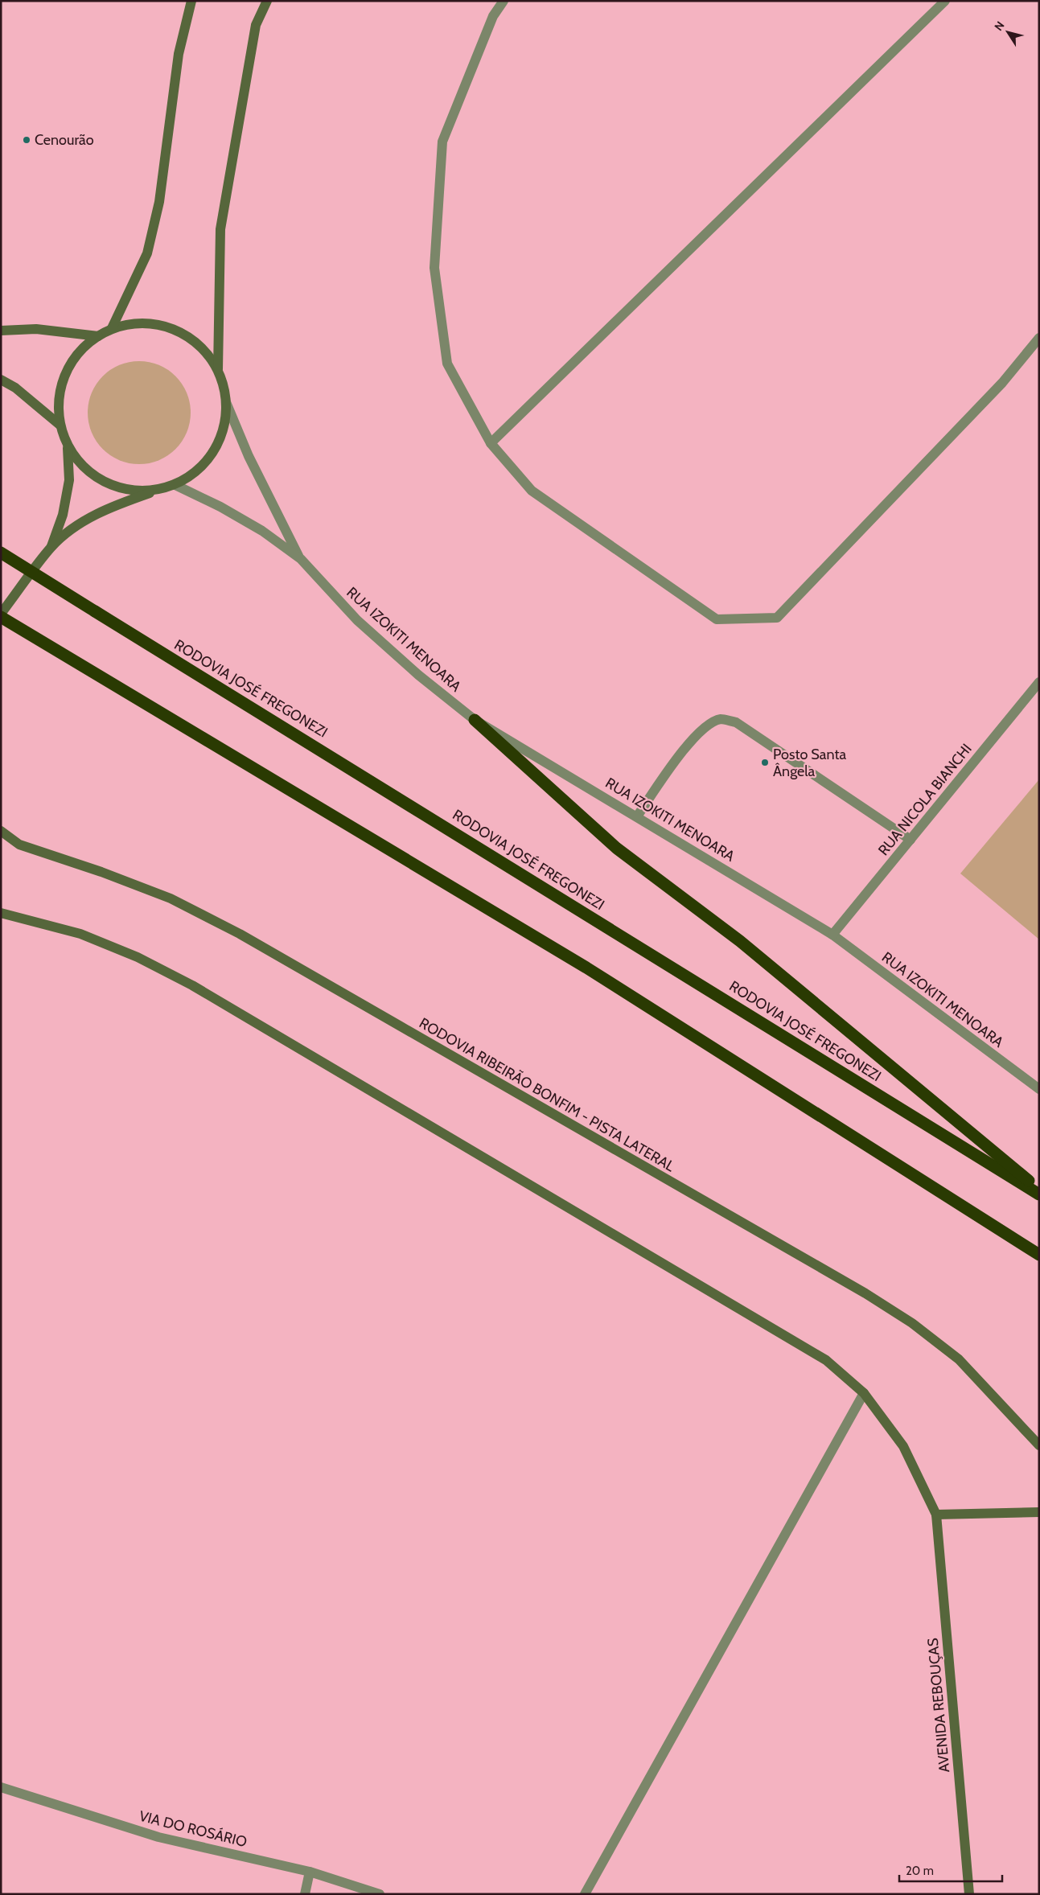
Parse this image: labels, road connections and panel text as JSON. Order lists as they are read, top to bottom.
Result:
{
  "streets": {
    "highway": ["RODOVIA JOSÉ FREGONEZI"],
    "street": [
      "RUA IZOKITI MENOARA",
      "RUA NICOLA BIANCHI",
      "RODOVIA RIBEIRÃO BONFIM - PISTA LATERAL",
      "AVENIDA REBOUÇAS",
      "VIA DO ROSÁRIO"
    ]
  },
  "crossings": [
    ["RUA IZOKITI MENOARA", "RUA NICOLA BIANCHI"]
  ],
  "places": ["Cenourão", "Posto Santa Ângela"],
  "scale_bar": "20 m",
  "north": "top left"
}
